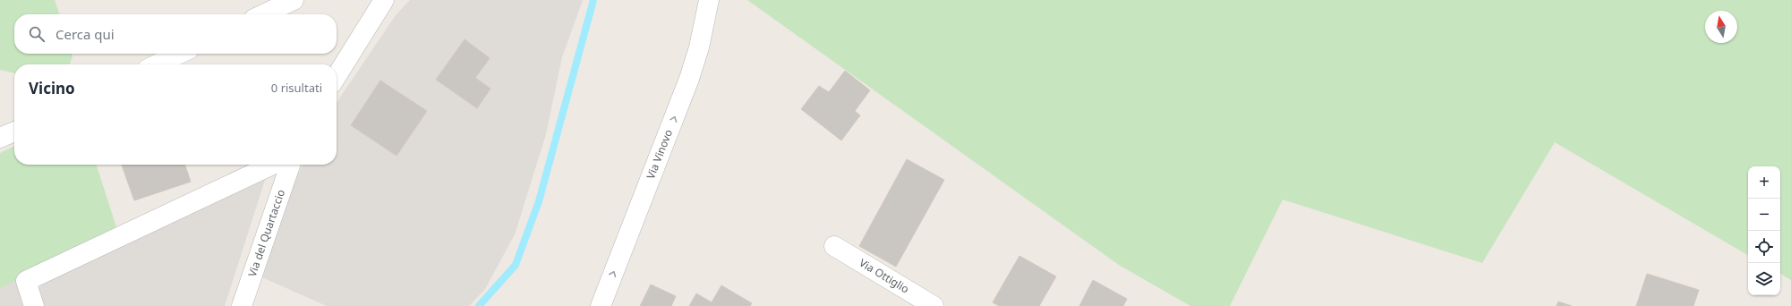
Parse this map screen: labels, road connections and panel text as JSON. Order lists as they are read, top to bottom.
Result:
{
  "streets": {
    "street": ["Via Vinovo", "Via del Quartaccio", "Via Ottiglio"]
  },
  "one_way": ["Via Vinovo"],
  "north": "top",
  "page": {
    "search": "Cerca qui",
    "heading": ["Vicino", "0 risultati"],
    "map_buttons": ["+", "−"]
  }
}
